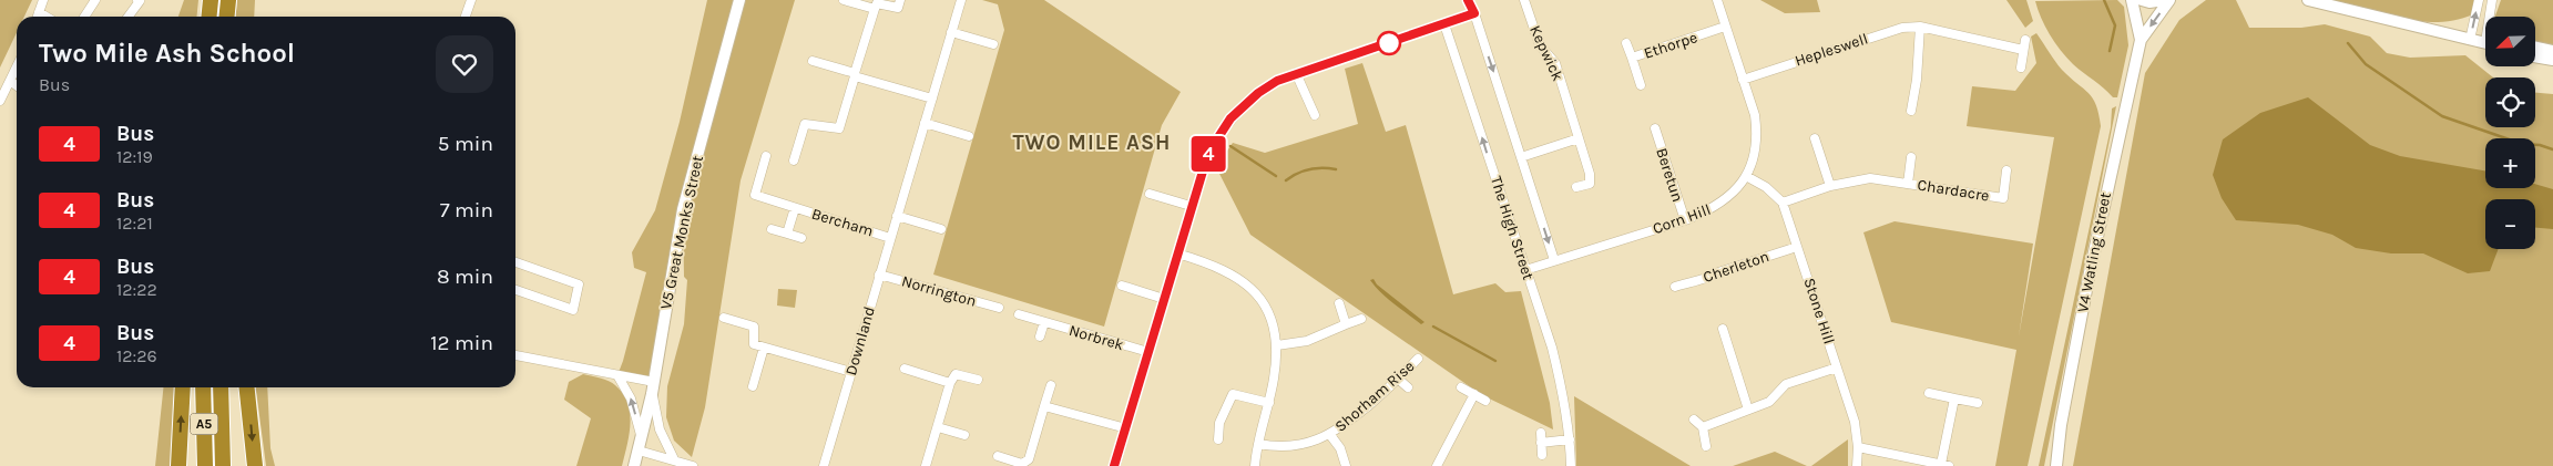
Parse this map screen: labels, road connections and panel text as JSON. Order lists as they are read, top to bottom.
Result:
{
  "streets": {
    "highway": ["A5"],
    "street": [
      "Ethorpe",
      "Hepleswell",
      "Kepwick",
      "Beretun",
      "Chardacre",
      "Corn Hill",
      "Bercham",
      "The High Street",
      "V5 Great Monks Street",
      "V4 Watling Street",
      "Cherleton",
      "Norrington",
      "Stone Hill",
      "Norbrek",
      "Downland",
      "Shorham Rise"
    ]
  },
  "crossings": [
    ["Ethorpe", "Corn Hill"],
    ["Hepleswell", "Corn Hill"],
    ["Beretun", "Corn Hill"],
    ["Chardacre", "Stone Hill"],
    ["Corn Hill", "The High Street"],
    ["Corn Hill", "Stone Hill"],
    ["Bercham", "Downland"],
    ["Cherleton", "Stone Hill"],
    ["Norrington", "Downland"]
  ],
  "districts": ["TWO MILE ASH"],
  "lines": ["bus line 4"],
  "north": "bottom left",
  "page": {
    "on_map": "4",
    "map_buttons": ["+", "−"],
    "heading": ["Two Mile Ash School", "Bus"],
    "list": [
      {
        "mark": "4",
        "name": "Bus",
        "note": "12:19",
        "value": "5 min"
      },
      {
        "mark": "4",
        "name": "Bus",
        "note": "12:21",
        "value": "7 min"
      },
      {
        "mark": "4",
        "name": "Bus",
        "note": "12:22",
        "value": "8 min"
      },
      {
        "mark": "4",
        "name": "Bus",
        "note": "12:26",
        "value": "12 min"
      }
    ]
  }
}
